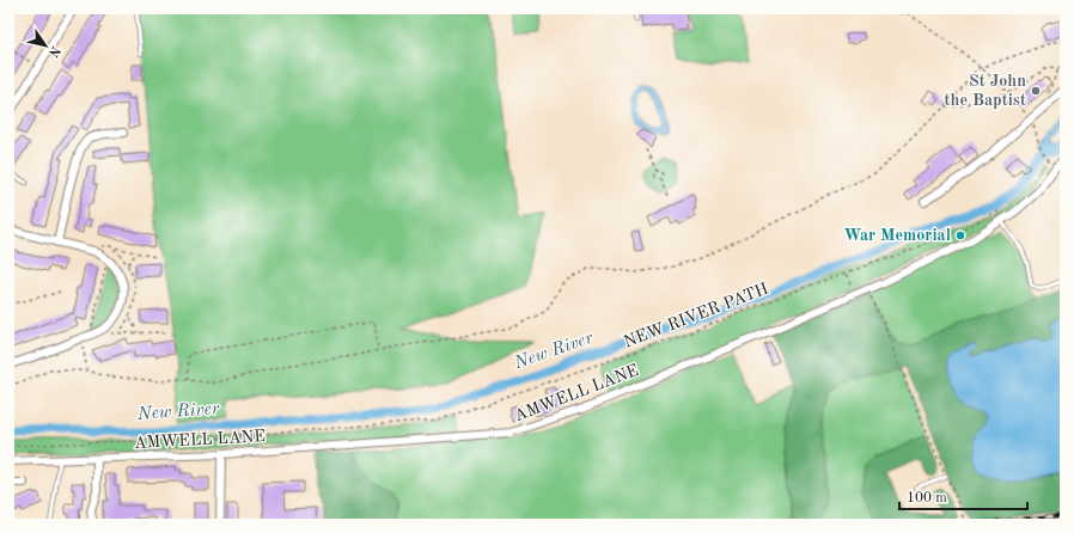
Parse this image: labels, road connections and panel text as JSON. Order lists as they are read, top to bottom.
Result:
{
  "streets": {
    "street": ["AMWELL LANE"],
    "path": ["NEW RIVER PATH"]
  },
  "water": ["New River"],
  "places": ["St John the Baptist", "War Memorial"],
  "scale_bar": "100 m",
  "north": "bottom right"
}
